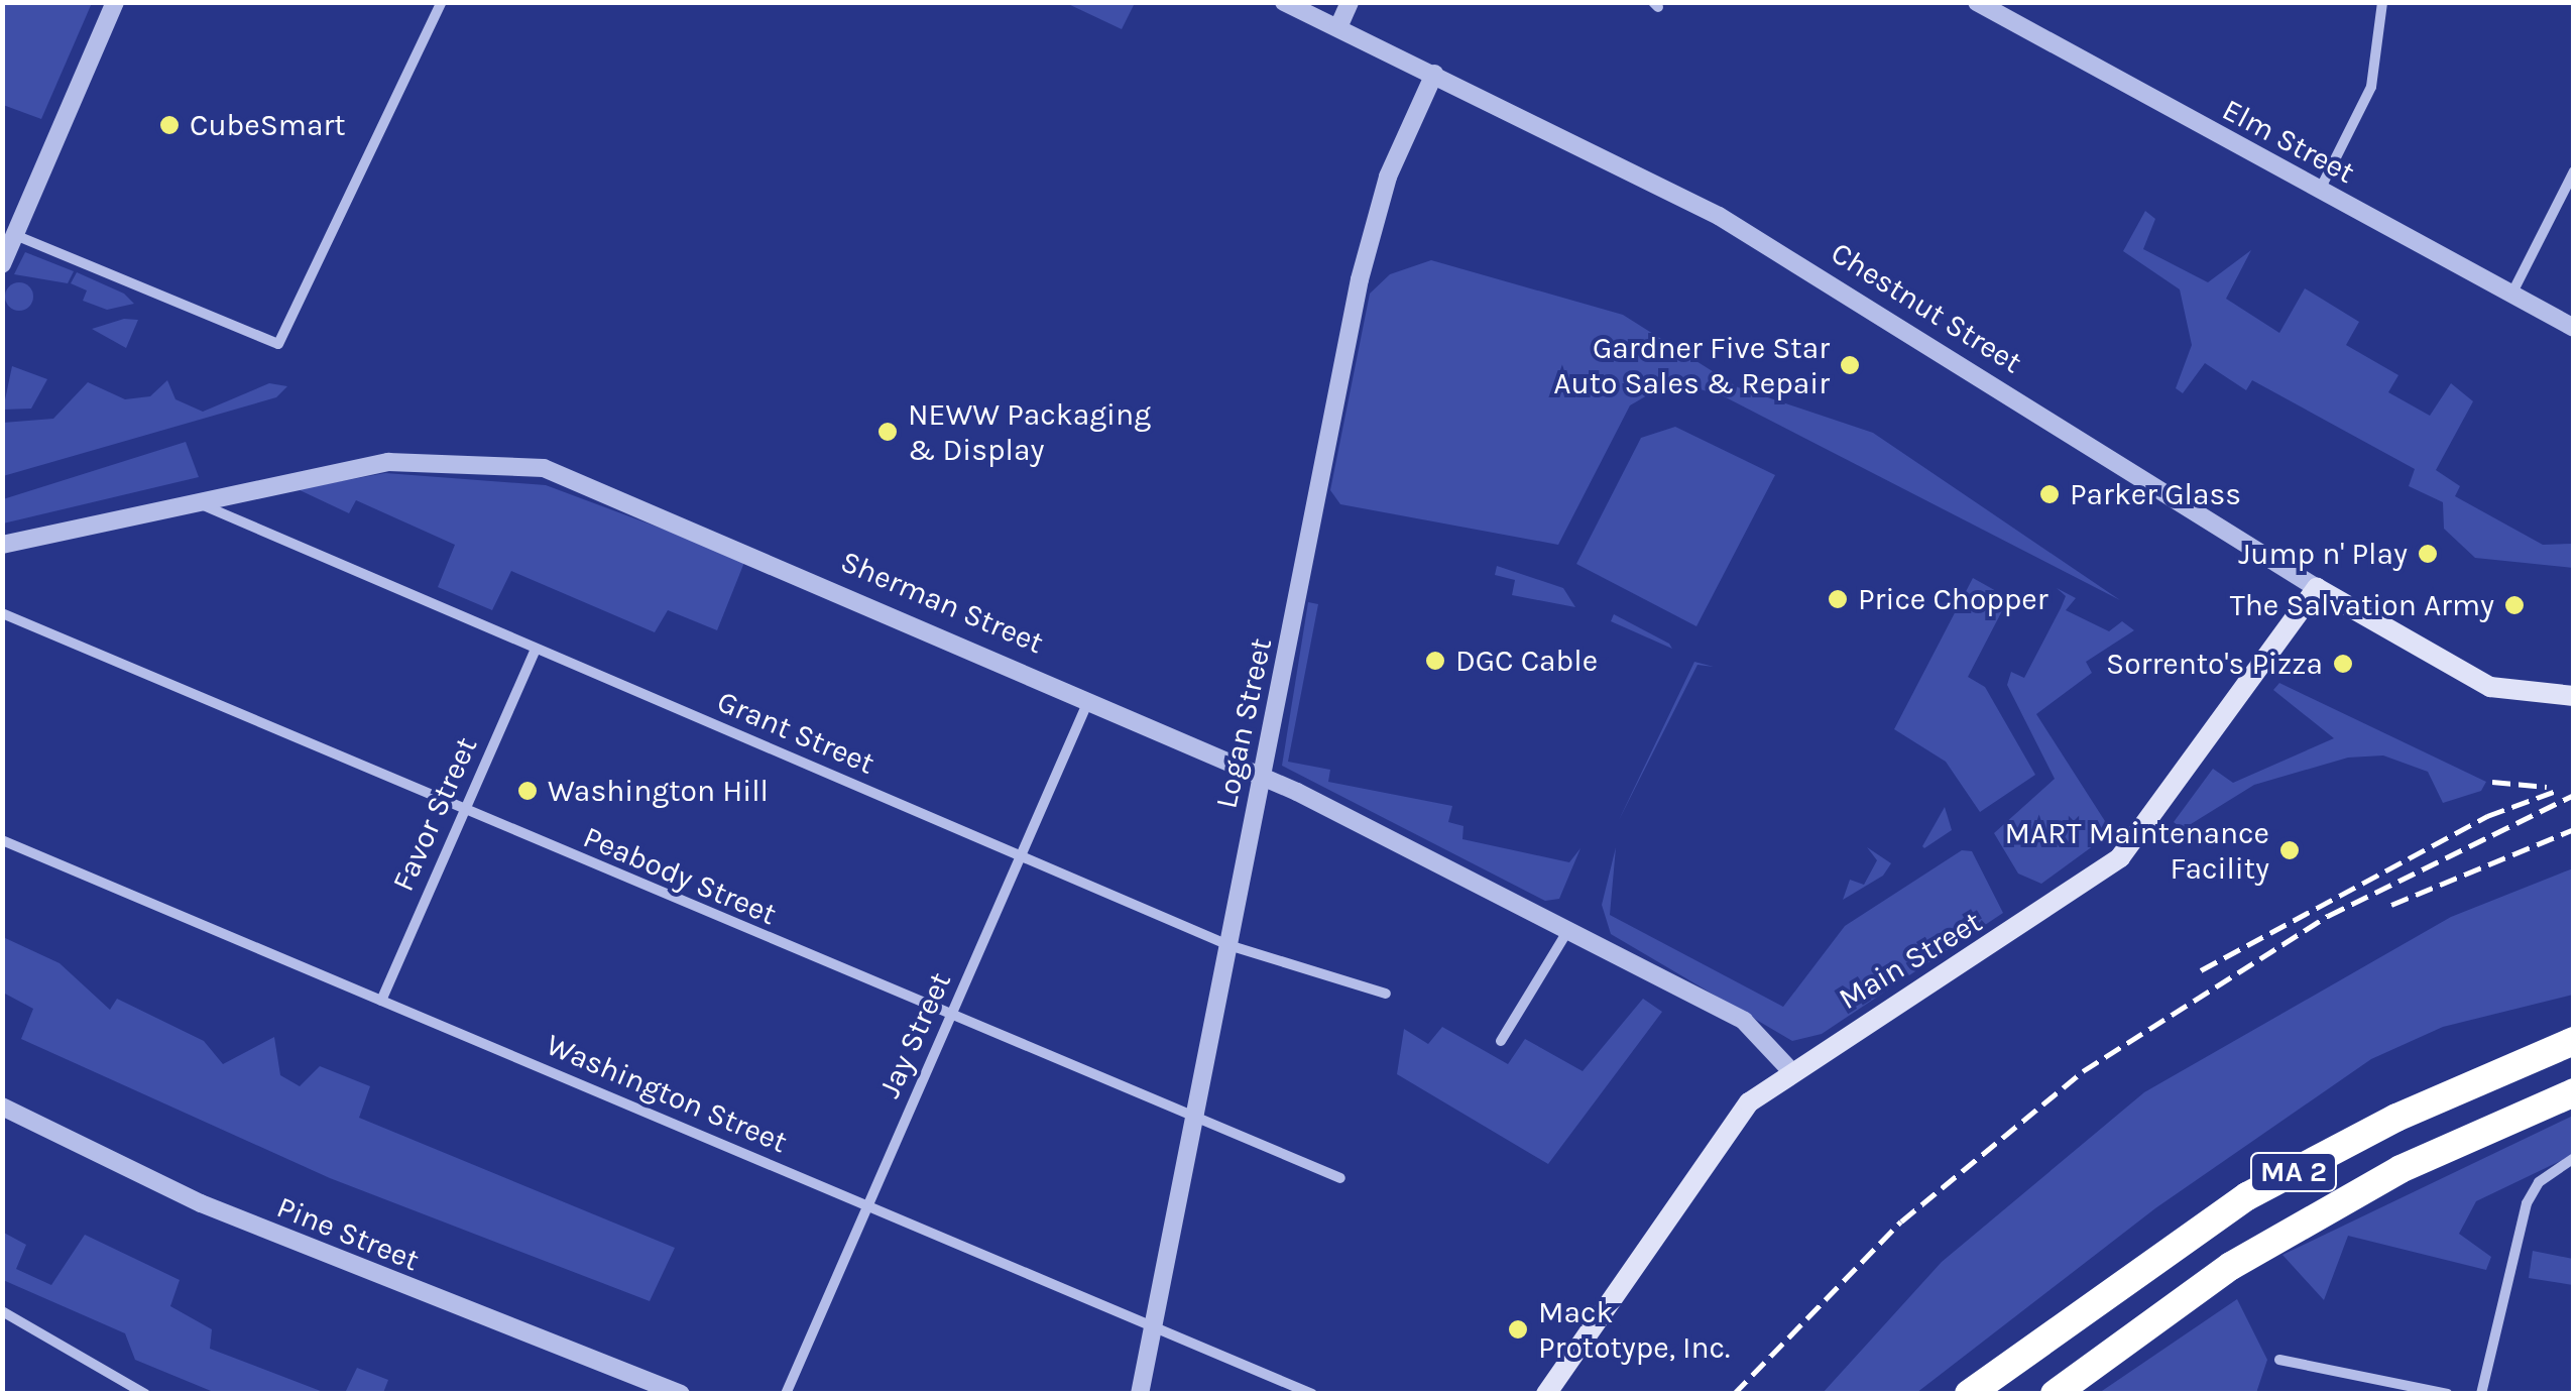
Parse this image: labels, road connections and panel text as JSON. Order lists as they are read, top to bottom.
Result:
{
  "streets": {
    "highway": ["MA 2"],
    "main road": ["Chestnut Street", "Main Street"],
    "street": [
      "Elm Street",
      "Sherman Street",
      "Logan Street",
      "Grant Street",
      "Favor Street",
      "Peabody Street",
      "Jay Street",
      "Washington Street",
      "Pine Street"
    ]
  },
  "crossings": [
    ["Chestnut Street", "Logan Street"],
    ["Chestnut Street", "Main Street"],
    ["Sherman Street", "Logan Street"],
    ["Sherman Street", "Grant Street"],
    ["Sherman Street", "Main Street"],
    ["Sherman Street", "Jay Street"],
    ["Logan Street", "Grant Street"],
    ["Logan Street", "Peabody Street"],
    ["Logan Street", "Washington Street"],
    ["Grant Street", "Favor Street"],
    ["Grant Street", "Jay Street"],
    ["Favor Street", "Peabody Street"],
    ["Favor Street", "Washington Street"],
    ["Peabody Street", "Jay Street"],
    ["Jay Street", "Washington Street"]
  ],
  "places": [
    "CubeSmart",
    "Gardner Five Star Auto Sales & Repair",
    "NEWW Packaging & Display",
    "Parker Glass",
    "Jump n' Play",
    "Price Chopper",
    "The Salvation Army",
    "DGC Cable",
    "Sorrento's Pizza",
    "Washington Hill",
    "MART Maintenance Facility",
    "Mack Prototype, Inc."
  ]
}
